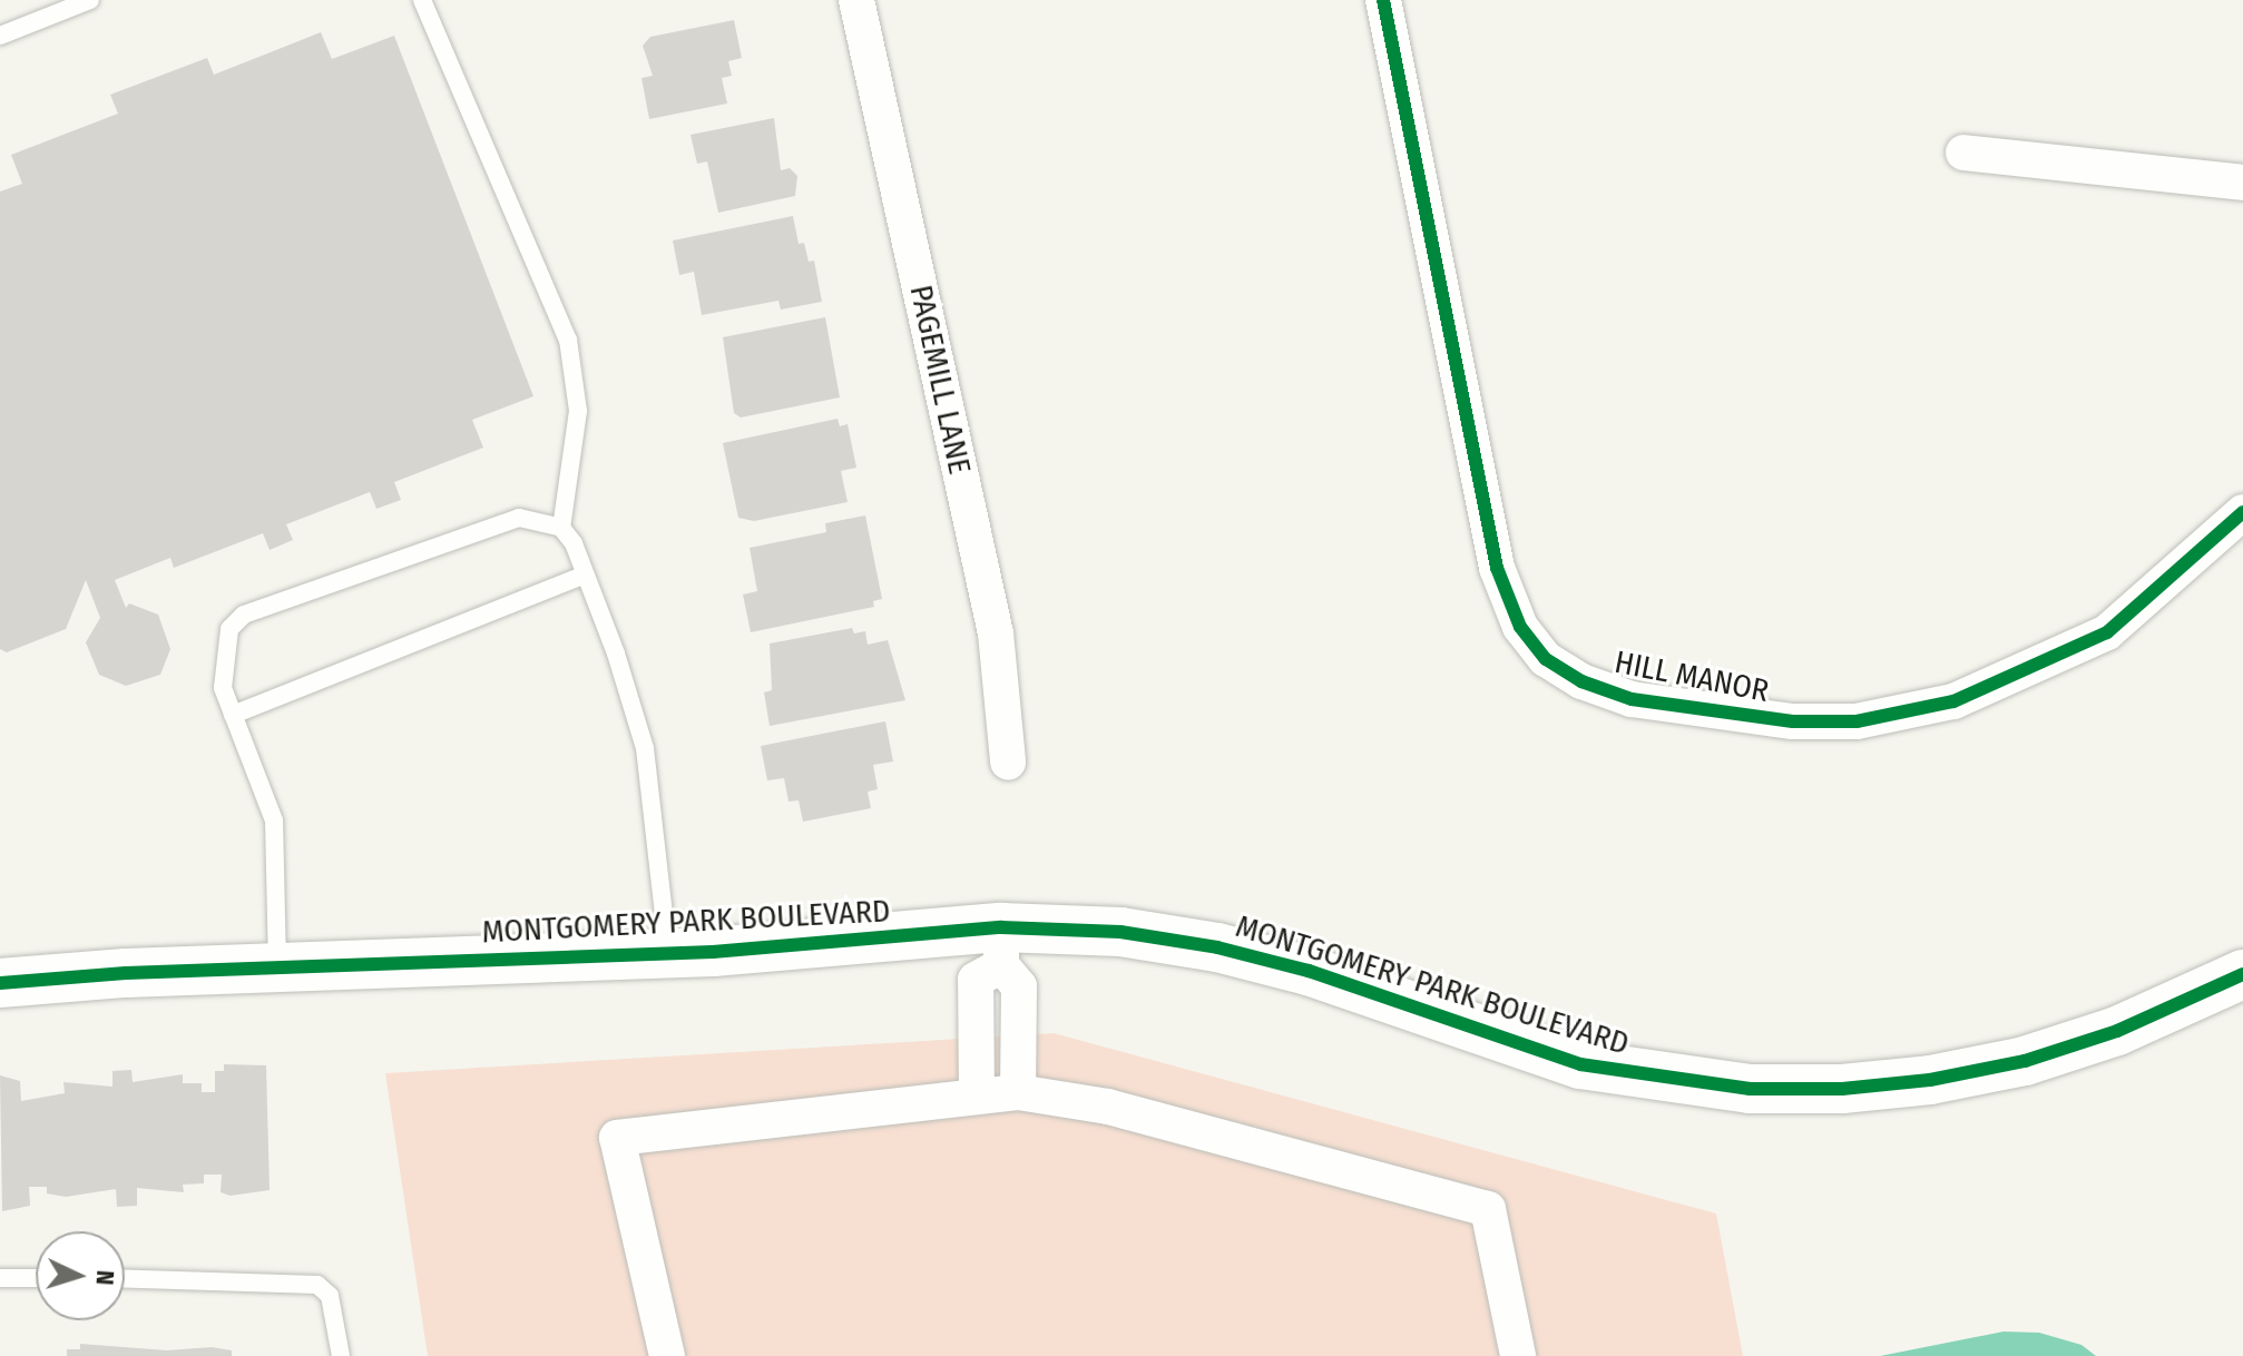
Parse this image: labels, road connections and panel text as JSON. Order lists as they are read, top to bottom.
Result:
{
  "streets": {
    "street": ["PAGEMILL LANE", "HILL MANOR", "MONTGOMERY PARK BOULEVARD"]
  },
  "north": "right"
}
